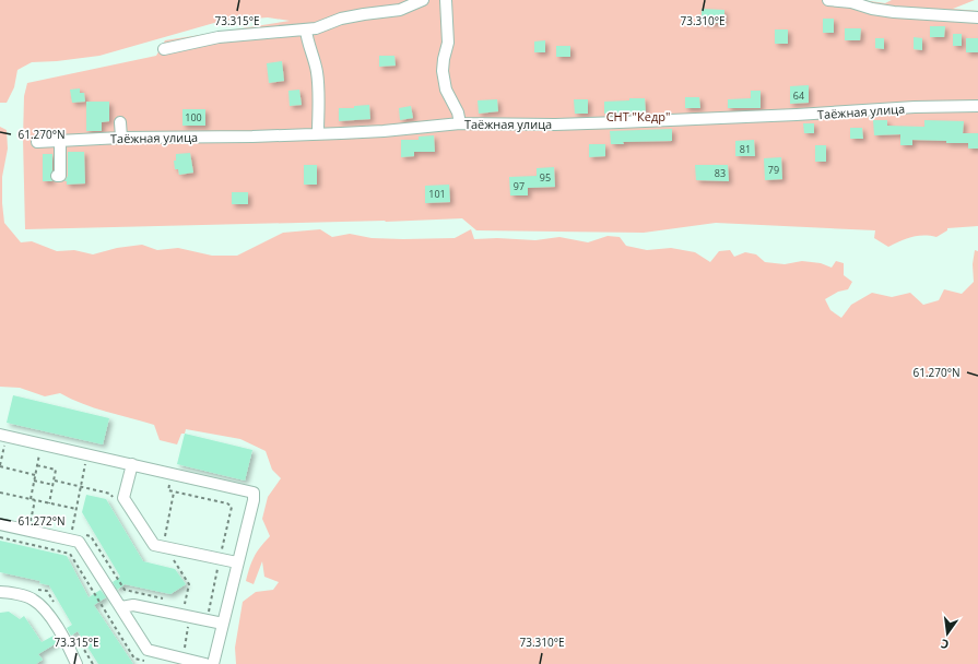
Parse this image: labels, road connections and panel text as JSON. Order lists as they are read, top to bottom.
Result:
{
  "streets": {
    "street": ["Таёжная улица"]
  },
  "parks": ["СНТ \"Кедр\""],
  "house_numbers": [
    "64",
    "100",
    "81",
    "79",
    "83",
    "95",
    "97",
    "101"
  ],
  "north": "bottom",
  "coordinates": [
    "73.315°E",
    "73.310°E",
    "61.270°N",
    "61.272°N"
  ]
}
